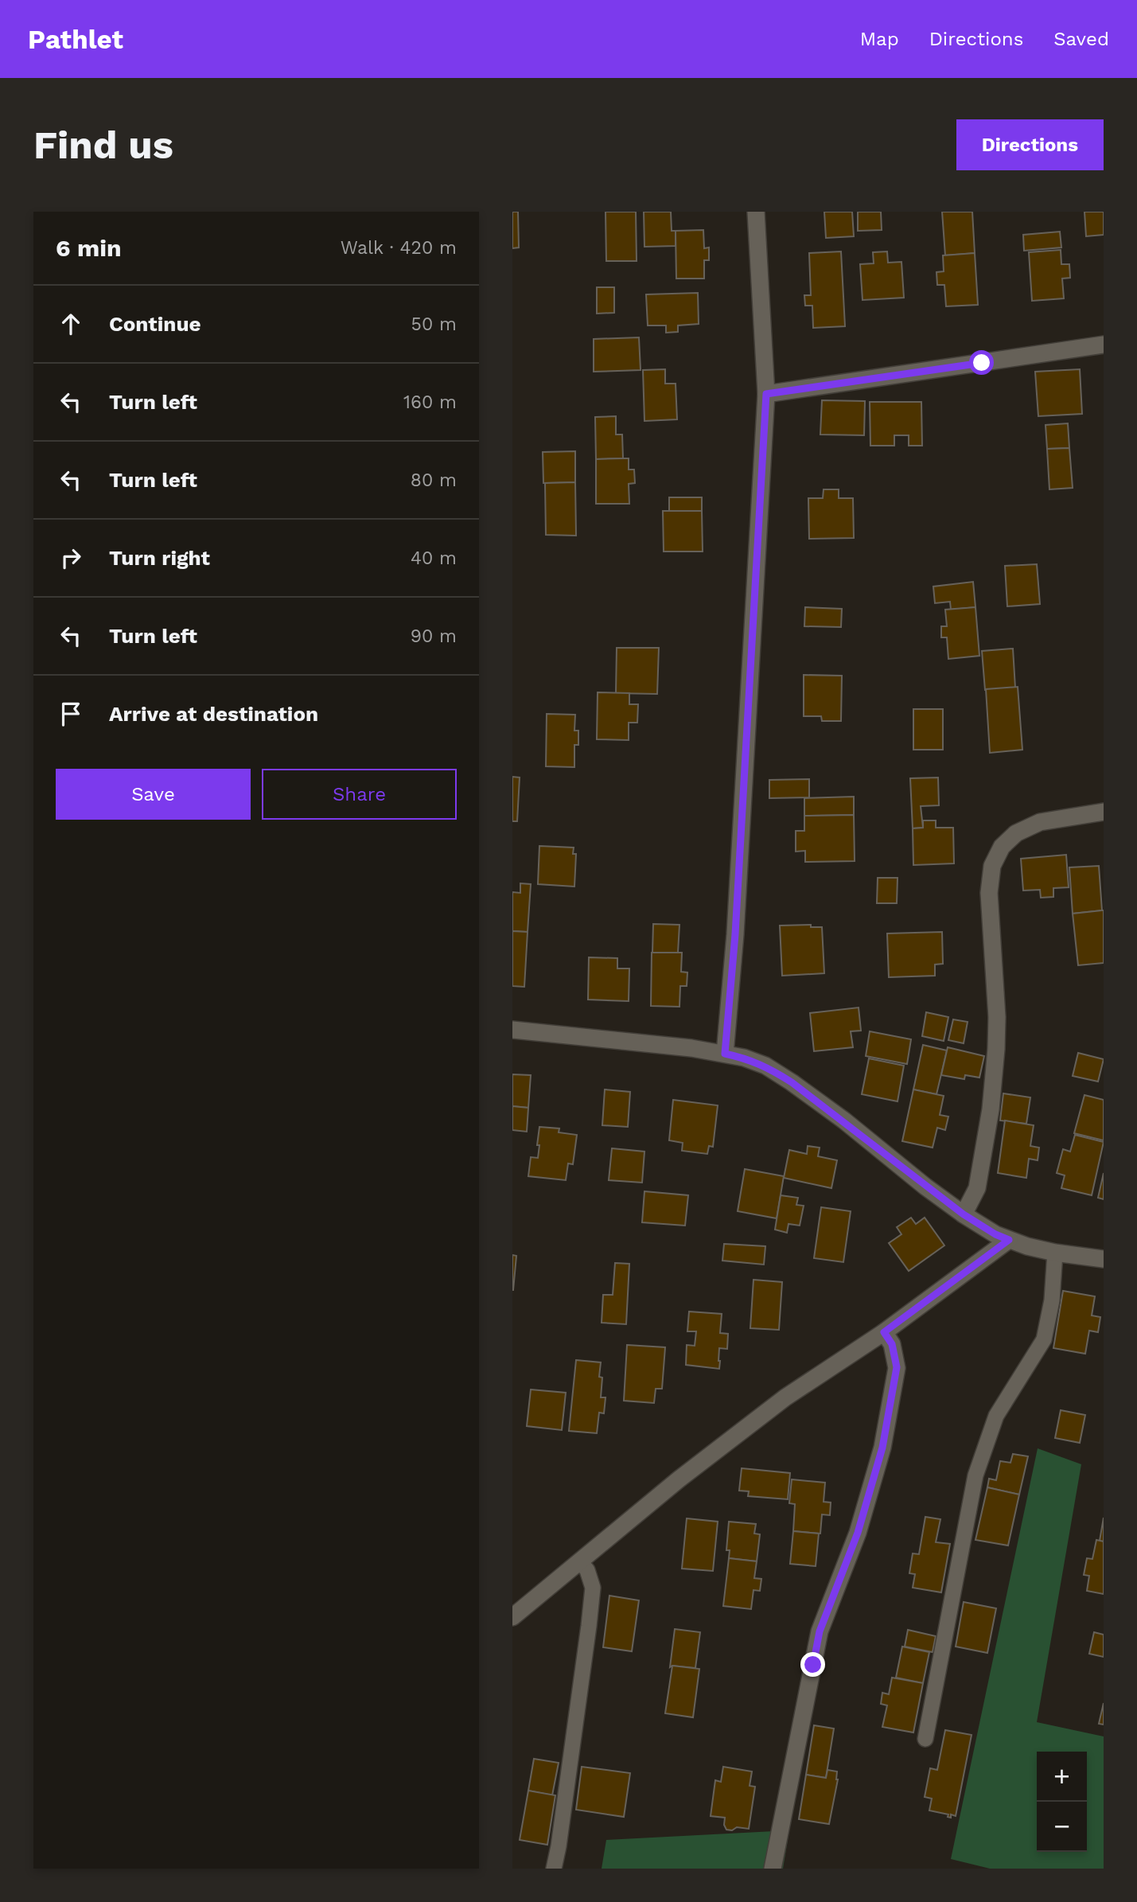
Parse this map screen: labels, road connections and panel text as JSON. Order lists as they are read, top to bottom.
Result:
{
  "page": {
    "header": "Pathlet",
    "nav": ["Map", "Directions", "Saved"],
    "buttons": [
      "Directions",
      ["Save", "Share"]
    ],
    "title": "Find us",
    "heading": ["6 min", "Walk · 420 m"],
    "list": [
      ["Continue", "50 m"],
      ["Turn left", "160 m"],
      ["Turn left", "80 m"],
      ["Turn right", "40 m"],
      ["Turn left", "90 m"],
      "Arrive at destination"
    ],
    "map_buttons": ["+", "−"]
  }
}
